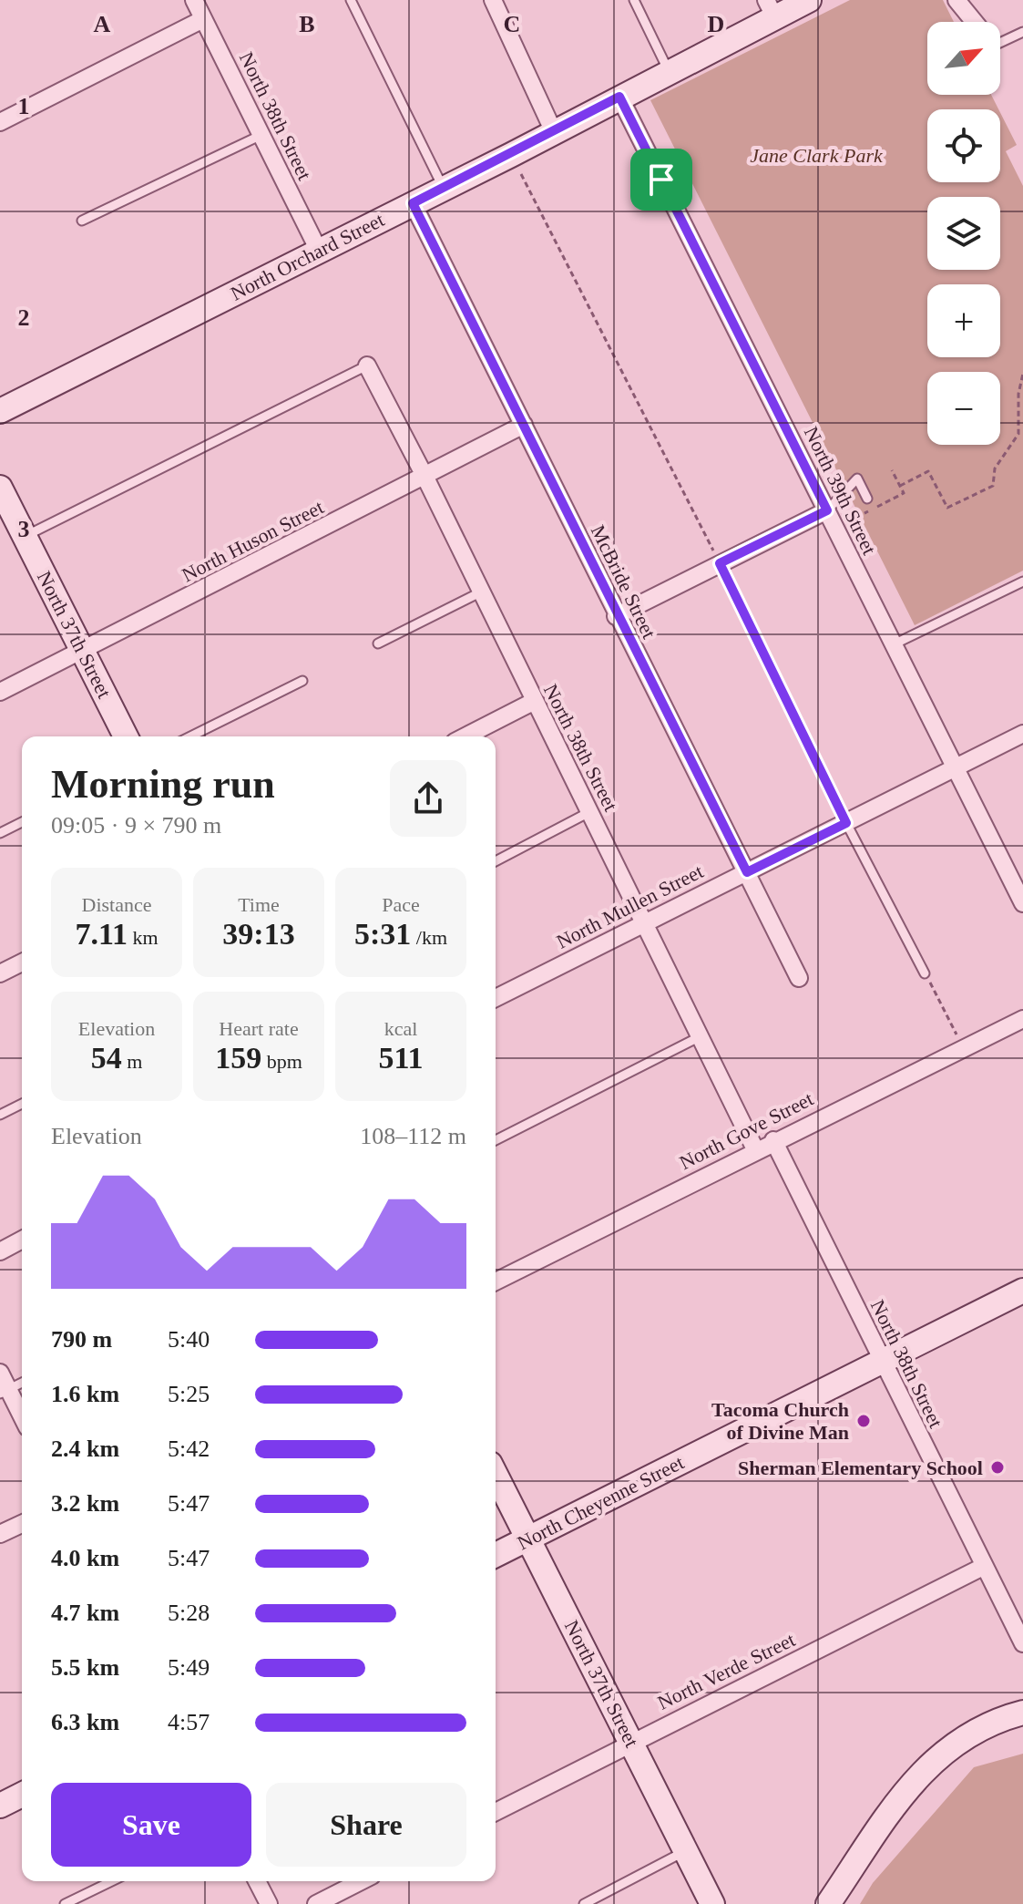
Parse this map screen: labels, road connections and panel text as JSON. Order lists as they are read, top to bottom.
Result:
{
  "streets": {
    "street": [
      "North 38th Street",
      "North Orchard Street",
      "North 39th Street",
      "North Huson Street",
      "McBride Street",
      "North 37th Street",
      "North Mullen Street",
      "North Gove Street",
      "North Cheyenne Street",
      "North Verde Street"
    ]
  },
  "crossings": [
    ["North 38th Street", "North Orchard Street"],
    ["North 38th Street", "North Huson Street"],
    ["North 38th Street", "North Mullen Street"],
    ["North 38th Street", "North Gove Street"],
    ["North 38th Street", "North Cheyenne Street"],
    ["North 38th Street", "North Verde Street"],
    ["North Orchard Street", "North 39th Street"],
    ["North Orchard Street", "McBride Street"],
    ["North 39th Street", "North Mullen Street"],
    ["North Huson Street", "McBride Street"],
    ["North Huson Street", "North 37th Street"],
    ["McBride Street", "North Mullen Street"],
    ["North 37th Street", "North Cheyenne Street"],
    ["North 37th Street", "North Verde Street"]
  ],
  "parks": ["Jane Clark Park"],
  "places": ["Tacoma Church of Divine Man", "Sherman Elementary School"],
  "north": "top right",
  "page": {
    "map_buttons": ["+", "−"],
    "heading": ["Morning run", "09:05 · 9 × 790 m"],
    "stats": [
      ["Distance", "7.11 km"],
      ["Time", "39:13"],
      ["Pace", "5:31 /km"],
      ["Elevation", "54 m"],
      ["Heart rate", "159 bpm"],
      ["kcal", "511"]
    ],
    "chart": ["Elevation", "108–112 m"],
    "list": [
      {
        "name": "790 m",
        "note": "5:40"
      },
      {
        "name": "1.6 km",
        "note": "5:25"
      },
      {
        "name": "2.4 km",
        "note": "5:42"
      },
      {
        "name": "3.2 km",
        "note": "5:47"
      },
      {
        "name": "4.0 km",
        "note": "5:47"
      },
      {
        "name": "4.7 km",
        "note": "5:28"
      },
      {
        "name": "5.5 km",
        "note": "5:49"
      },
      {
        "name": "6.3 km",
        "note": "4:57"
      }
    ],
    "buttons": ["Save", "Share"]
  },
  "grid": {
    "columns": [
      "A",
      "B",
      "C",
      "D"
    ],
    "rows": ["1", "2", "3"]
  }
}
